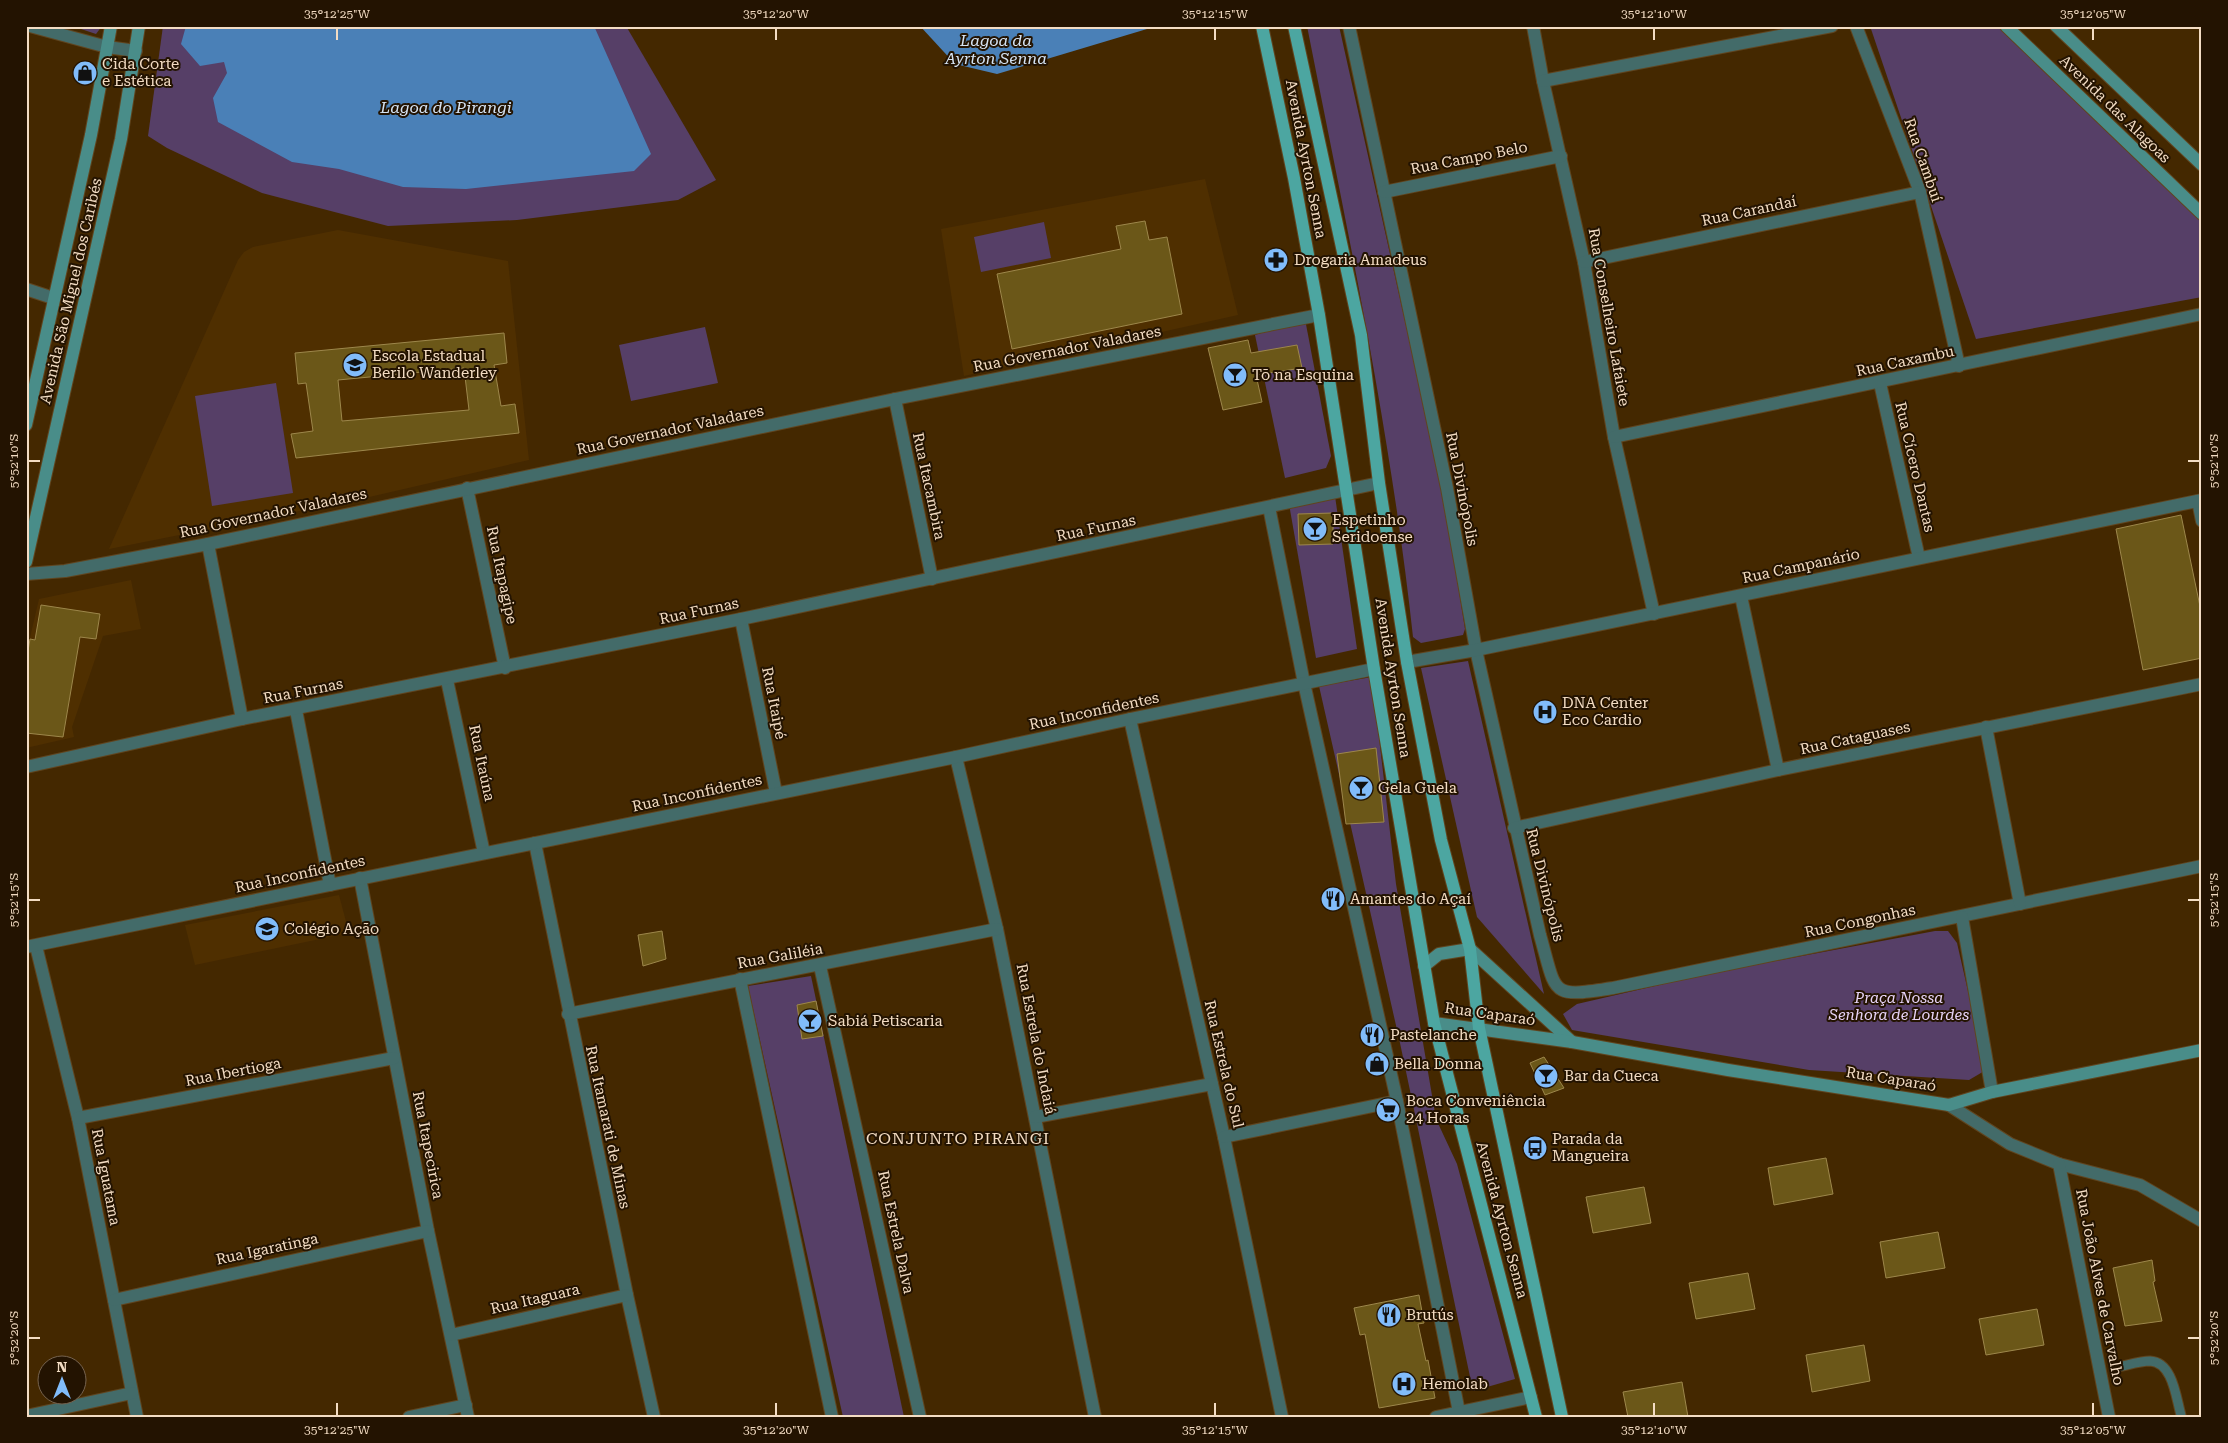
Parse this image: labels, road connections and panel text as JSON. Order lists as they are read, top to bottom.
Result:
{
  "streets": {
    "main road": [
      "Avenida das Alagoas",
      "Avenida Ayrton Senna",
      "Avenida São Miguel dos Caribés",
      "Rua Caparaó"
    ],
    "street": [
      "Rua Campo Belo",
      "Rua Cambuí",
      "Rua Carandaí",
      "Rua Conselheiro Lafaiete",
      "Rua Governador Valadares",
      "Rua Caxambu",
      "Rua Cícero Dantas",
      "Rua Itacambira",
      "Rua Divinópolis",
      "Rua Furnas",
      "Rua Campanário",
      "Rua Itapagipe",
      "Rua Itaipé",
      "Rua Inconfidentes",
      "Rua Cataguases",
      "Rua Itaúna",
      "Rua Congonhas",
      "Rua Galiléia",
      "Rua Estrela do Indaiá",
      "Rua Estrela do Sul",
      "Rua Ibertioga",
      "Rua Itamarati de Minas",
      "Rua Itapecirica",
      "Rua Iguatama",
      "Rua Estrela Dalva",
      "Rua Igaratinga",
      "Rua João Alves de Carvalho",
      "Rua Itaguara"
    ]
  },
  "crossings": [
    ["Rua Campo Belo", "Rua Conselheiro Lafaiete"],
    ["Rua Campo Belo", "Rua Divinópolis"],
    ["Avenida Ayrton Senna", "Rua Governador Valadares"],
    ["Avenida Ayrton Senna", "Rua Furnas"],
    ["Avenida Ayrton Senna", "Rua Campanário"],
    ["Avenida Ayrton Senna", "Rua Inconfidentes"],
    ["Avenida Ayrton Senna", "Rua Caparaó"],
    ["Rua Cambuí", "Rua Carandaí"],
    ["Rua Cambuí", "Rua Caxambu"],
    ["Rua Carandaí", "Rua Conselheiro Lafaiete"],
    ["Rua Conselheiro Lafaiete", "Rua Caxambu"],
    ["Rua Conselheiro Lafaiete", "Rua Campanário"],
    ["Rua Governador Valadares", "Rua Itacambira"],
    ["Rua Governador Valadares", "Rua Itapagipe"],
    ["Rua Caxambu", "Rua Cícero Dantas"],
    ["Rua Cícero Dantas", "Rua Campanário"],
    ["Rua Itacambira", "Rua Furnas"],
    ["Rua Divinópolis", "Rua Campanário"],
    ["Rua Divinópolis", "Rua Cataguases"],
    ["Rua Divinópolis", "Rua Congonhas"],
    ["Rua Furnas", "Rua Itapagipe"],
    ["Rua Furnas", "Rua Itaipé"],
    ["Rua Furnas", "Rua Itaúna"],
    ["Rua Itaipé", "Rua Inconfidentes"],
    ["Rua Inconfidentes", "Rua Itaúna"],
    ["Rua Inconfidentes", "Rua Estrela do Indaiá"],
    ["Rua Inconfidentes", "Rua Estrela do Sul"],
    ["Rua Inconfidentes", "Rua Itamarati de Minas"],
    ["Rua Inconfidentes", "Rua Itapecirica"],
    ["Rua Inconfidentes", "Rua Iguatama"],
    ["Rua Galiléia", "Rua Estrela do Indaiá"],
    ["Rua Galiléia", "Rua Itamarati de Minas"],
    ["Rua Galiléia", "Rua Estrela Dalva"],
    ["Rua Ibertioga", "Rua Itapecirica"],
    ["Rua Ibertioga", "Rua Iguatama"],
    ["Rua Itamarati de Minas", "Rua Itaguara"],
    ["Rua Itapecirica", "Rua Igaratinga"],
    ["Rua Itapecirica", "Rua Itaguara"],
    ["Rua Iguatama", "Rua Igaratinga"]
  ],
  "districts": ["CONJUNTO PIRANGI"],
  "water": ["Lagoa da Ayrton Senna", "Lagoa do Pirangi"],
  "parks": ["Praça Nossa Senhora de Lourdes"],
  "places": {
    "shop": ["Cida Corte e Estética", "Bella Donna"],
    "pharmacy": ["Drogaria Amadeus"],
    "school or university": ["Escola Estadual Berilo Wanderley", "Colégio Ação"],
    "bar": [
      "Tō na Esquina",
      "Espetinho Seridoense",
      "Gela Guela",
      "Sabiá Petiscaria",
      "Bar da Cueca"
    ],
    "hospital": ["DNA Center Eco Cardio", "Hemolab"],
    "restaurant": ["Amantes do Açaí", "Pastelanche", "Brutu´s"],
    "supermarket": ["Boca Conveniência 24 Horas"],
    "bus stop": ["Parada da Mangueira"]
  },
  "north": "top",
  "coordinates": [
    "35°12'25\"W",
    "35°12'20\"W",
    "35°12'15\"W",
    "35°12'10\"W",
    "35°12'05\"W",
    "5°52'10\"S",
    "5°52'15\"S",
    "5°52'20\"S"
  ]
}
